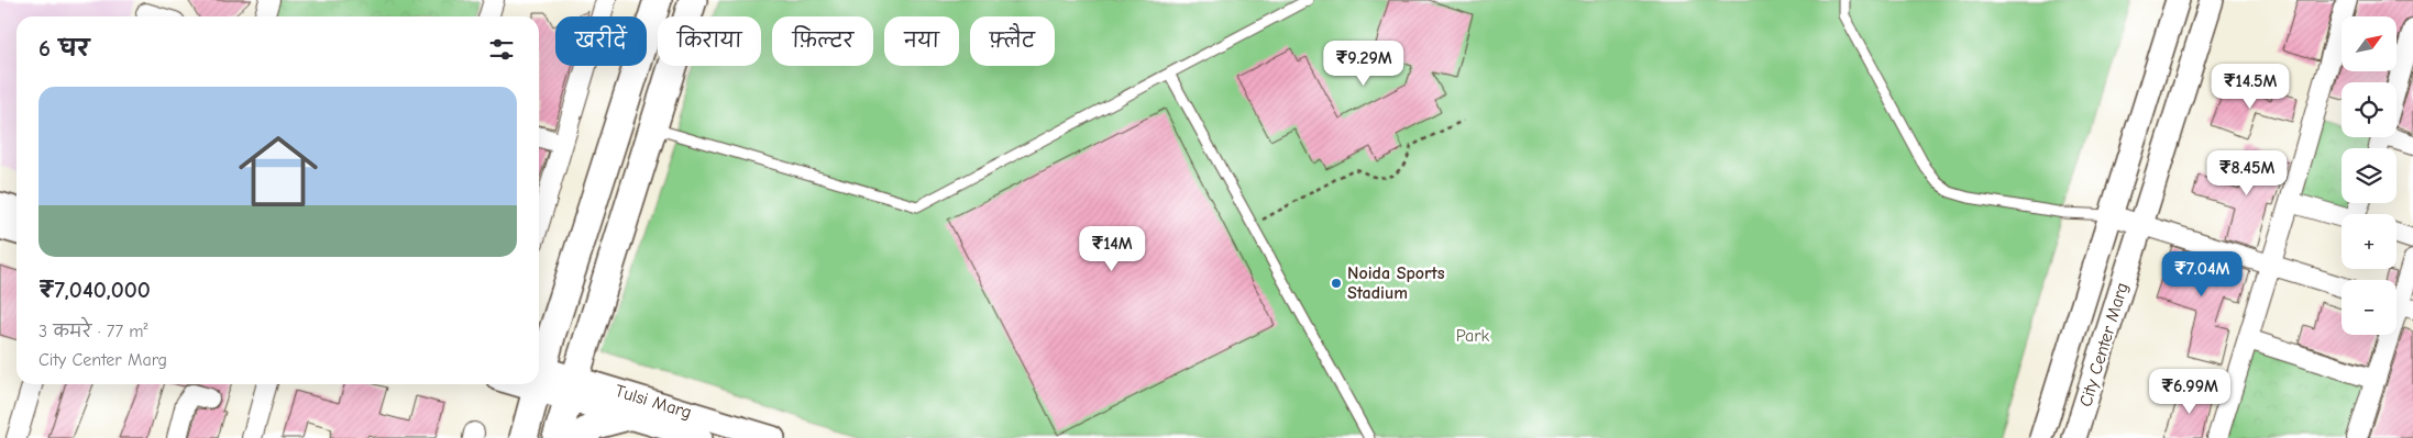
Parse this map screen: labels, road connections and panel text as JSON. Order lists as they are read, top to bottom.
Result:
{
  "streets": {
    "street": ["City Center Marg", "Tulsi Marg"]
  },
  "parks": ["Park"],
  "places": ["Noida Sports Stadium"],
  "north": "top right",
  "page": {
    "map_buttons": ["+", "−"],
    "chip": [
      "खरीदें",
      "किराया",
      "फ़िल्टर",
      "नया",
      "फ़्लैट"
    ],
    "heading": "6 घर",
    "price": [
      "₹9.29M",
      "₹14.5M",
      "₹8.45M",
      "₹14M",
      "₹7.04M",
      "₹6.99M"
    ],
    "list": [
      {
        "name": "₹7,040,000",
        "note": "3 कमरे · 77 m² · City Center Marg"
      }
    ]
  }
}
